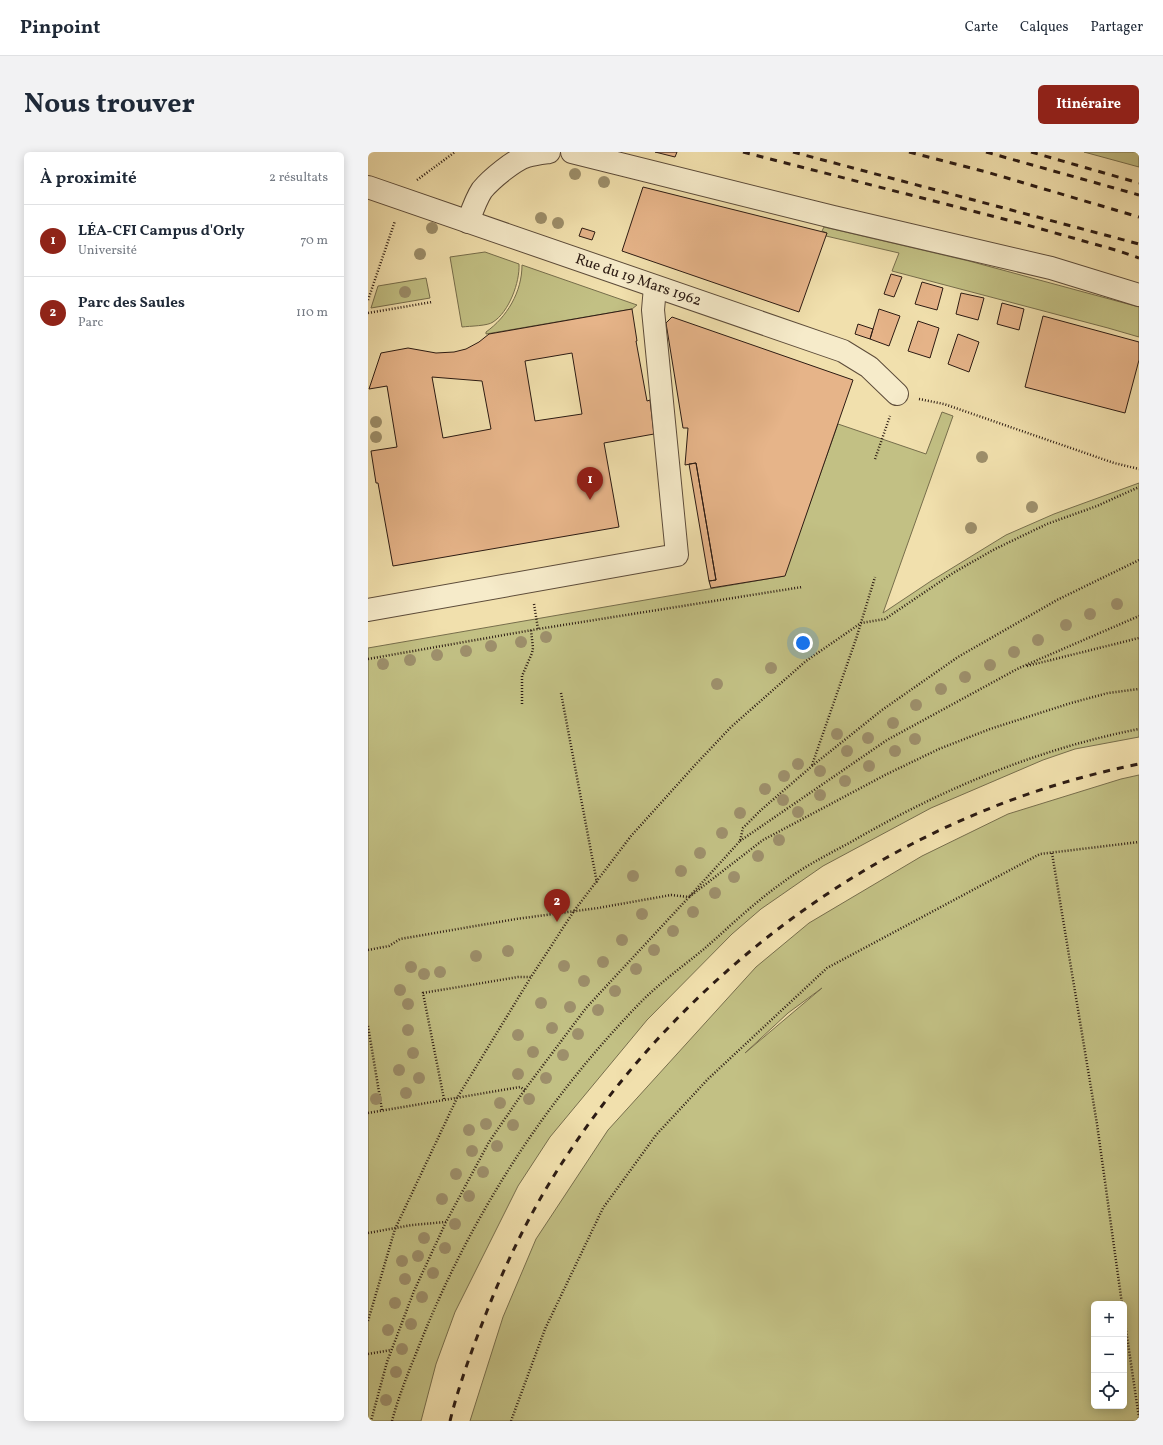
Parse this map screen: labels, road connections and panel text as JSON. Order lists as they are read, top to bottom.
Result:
{
  "streets": {
    "street": ["Rue du 19 Mars 1962"]
  },
  "page": {
    "header": "Pinpoint",
    "nav": ["Carte", "Calques", "Partager"],
    "title": "Nous trouver",
    "buttons": "Itinéraire",
    "heading": ["À proximité", "2 résultats"],
    "list": [
      {
        "mark": "1",
        "name": "LÉA-CFI Campus d'Orly",
        "note": "Université",
        "value": "70 m"
      },
      {
        "mark": "2",
        "name": "Parc des Saules",
        "note": "Parc",
        "value": "110 m"
      }
    ],
    "pins": ["1", "2"],
    "map_buttons": ["+", "−"]
  }
}
